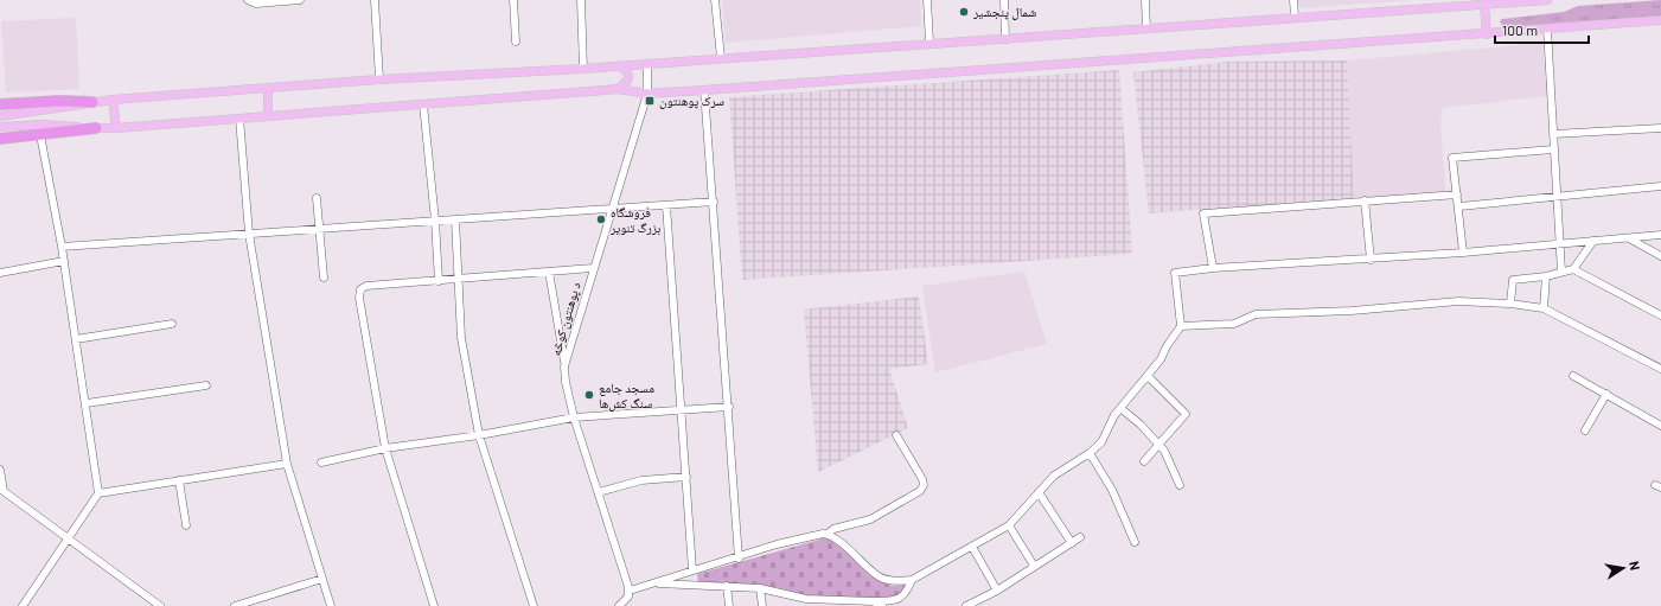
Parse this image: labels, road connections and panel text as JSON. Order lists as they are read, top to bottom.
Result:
{
  "streets": {
    "street": ["د پوهنتون کوڅه"]
  },
  "places": {
    "other": ["شمال پنجشیر", "فروشگاه بزرگ تنویر", "مسجد جامع سنگ کش‌ها"],
    "transit": ["سرک پوهنتون"]
  },
  "scale_bar": "100 m",
  "north": "right"
}
